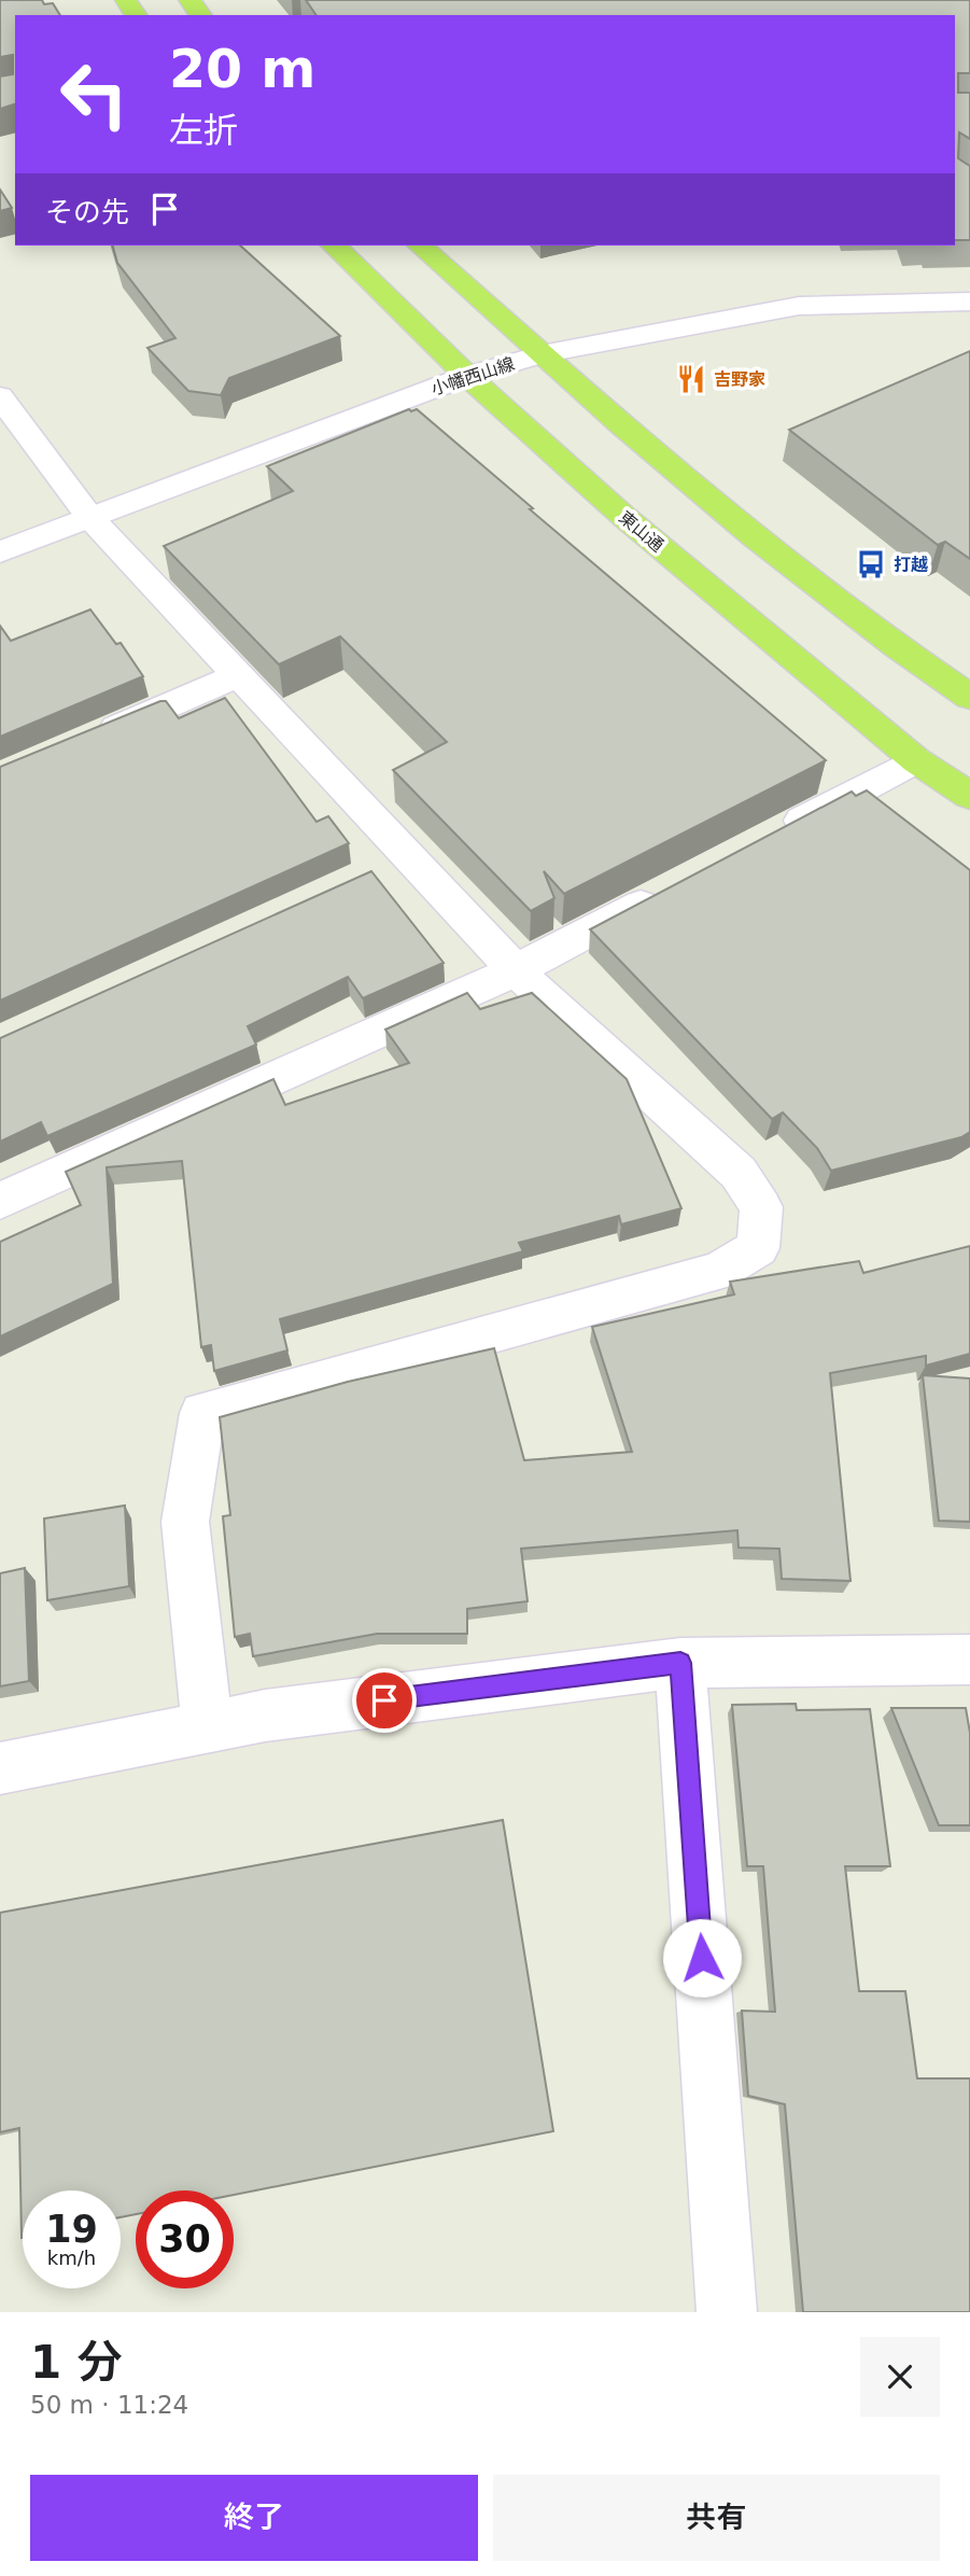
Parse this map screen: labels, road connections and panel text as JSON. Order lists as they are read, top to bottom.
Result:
{
  "streets": {
    "main road": ["東山通"],
    "street": ["小幡西山線"]
  },
  "crossings": [
    ["小幡西山線", "東山通"]
  ],
  "places": {
    "restaurant": ["吉野家"],
    "bus stop": ["打越"]
  },
  "page": {
    "turn": ["20 m", "左折"],
    "then": "その先",
    "speed": "19 km/h",
    "limit": "30",
    "heading": ["1 分", "50 m · 11:24"],
    "buttons": ["終了", "共有"]
  }
}
